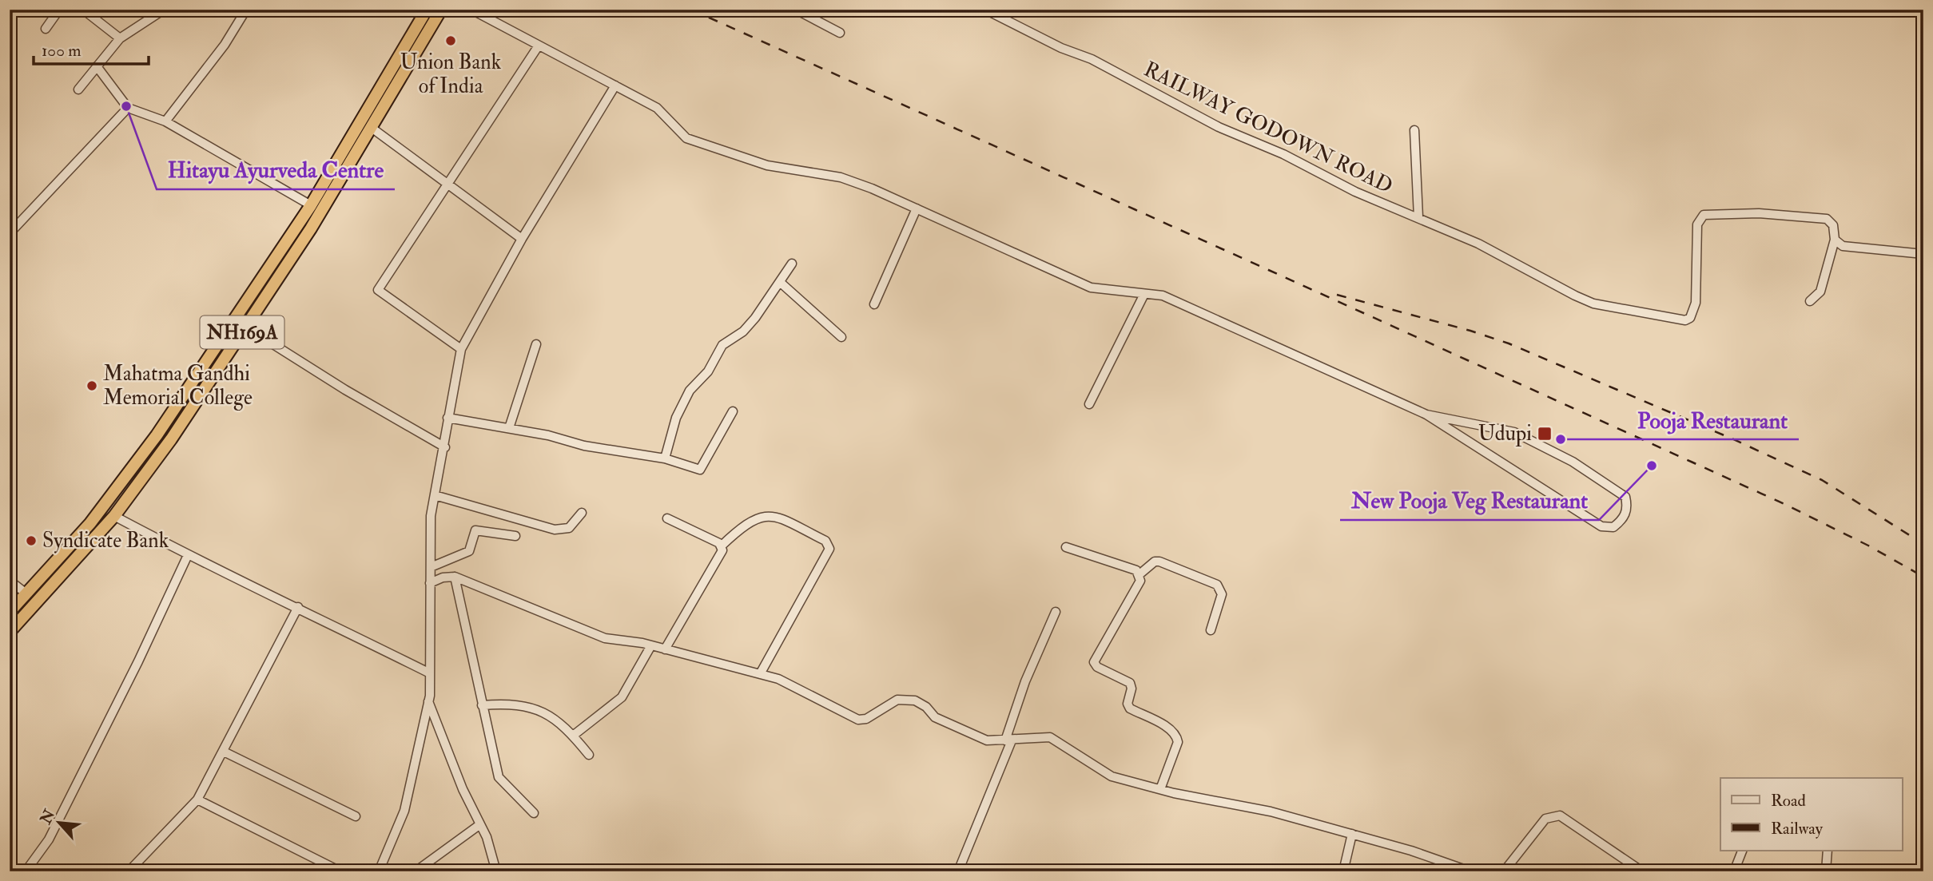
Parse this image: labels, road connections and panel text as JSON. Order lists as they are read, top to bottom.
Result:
{
  "streets": {
    "highway": ["NH169A"],
    "street": ["RAILWAY GODOWN ROAD"]
  },
  "places": {
    "other": [
      "Union Bank of India",
      "Hitayu Ayurveda Centre",
      "Mahatma Gandhi Memorial College",
      "Pooja Restaurant",
      "New Pooja Veg Restaurant",
      "Syndicate Bank"
    ],
    "transit": ["Udupi"]
  },
  "legend": ["Road", "Railway"],
  "scale_bar": "100 m",
  "north": "top left"
}
